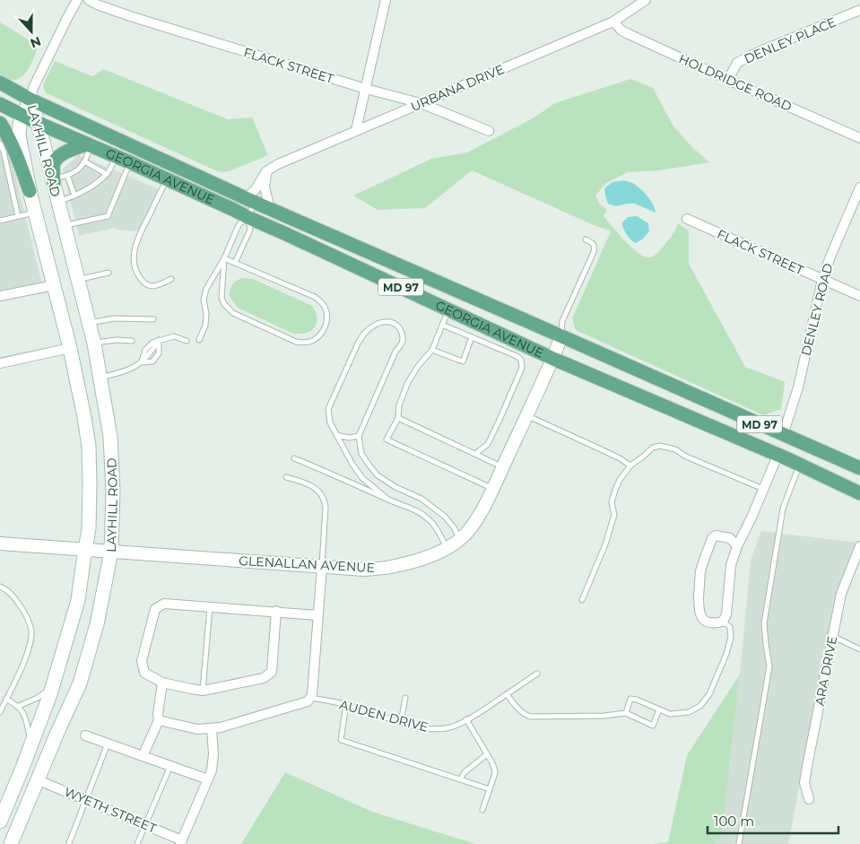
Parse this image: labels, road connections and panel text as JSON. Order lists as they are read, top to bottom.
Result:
{
  "streets": {
    "main road": ["LAYHILL ROAD", "GEORGIA AVENUE", "MD 97"],
    "street": [
      "DENLEY PLACE",
      "FLACK STREET",
      "HOLDRIDGE ROAD",
      "URBANA DRIVE",
      "DENLEY ROAD",
      "GLENALLAN AVENUE",
      "ARA DRIVE",
      "WYETH STREET"
    ],
    "lane": ["AUDEN DRIVE"]
  },
  "crossings": [
    ["DENLEY PLACE", "HOLDRIDGE ROAD"],
    ["FLACK STREET", "URBANA DRIVE"],
    ["FLACK STREET", "DENLEY ROAD"],
    ["HOLDRIDGE ROAD", "URBANA DRIVE"],
    ["URBANA DRIVE", "GEORGIA AVENUE"],
    ["LAYHILL ROAD", "GEORGIA AVENUE"],
    ["LAYHILL ROAD", "GLENALLAN AVENUE"],
    ["LAYHILL ROAD", "WYETH STREET"],
    ["GEORGIA AVENUE", "DENLEY ROAD"],
    ["GEORGIA AVENUE", "GLENALLAN AVENUE"]
  ],
  "scale_bar": "100 m",
  "north": "bottom"
}
